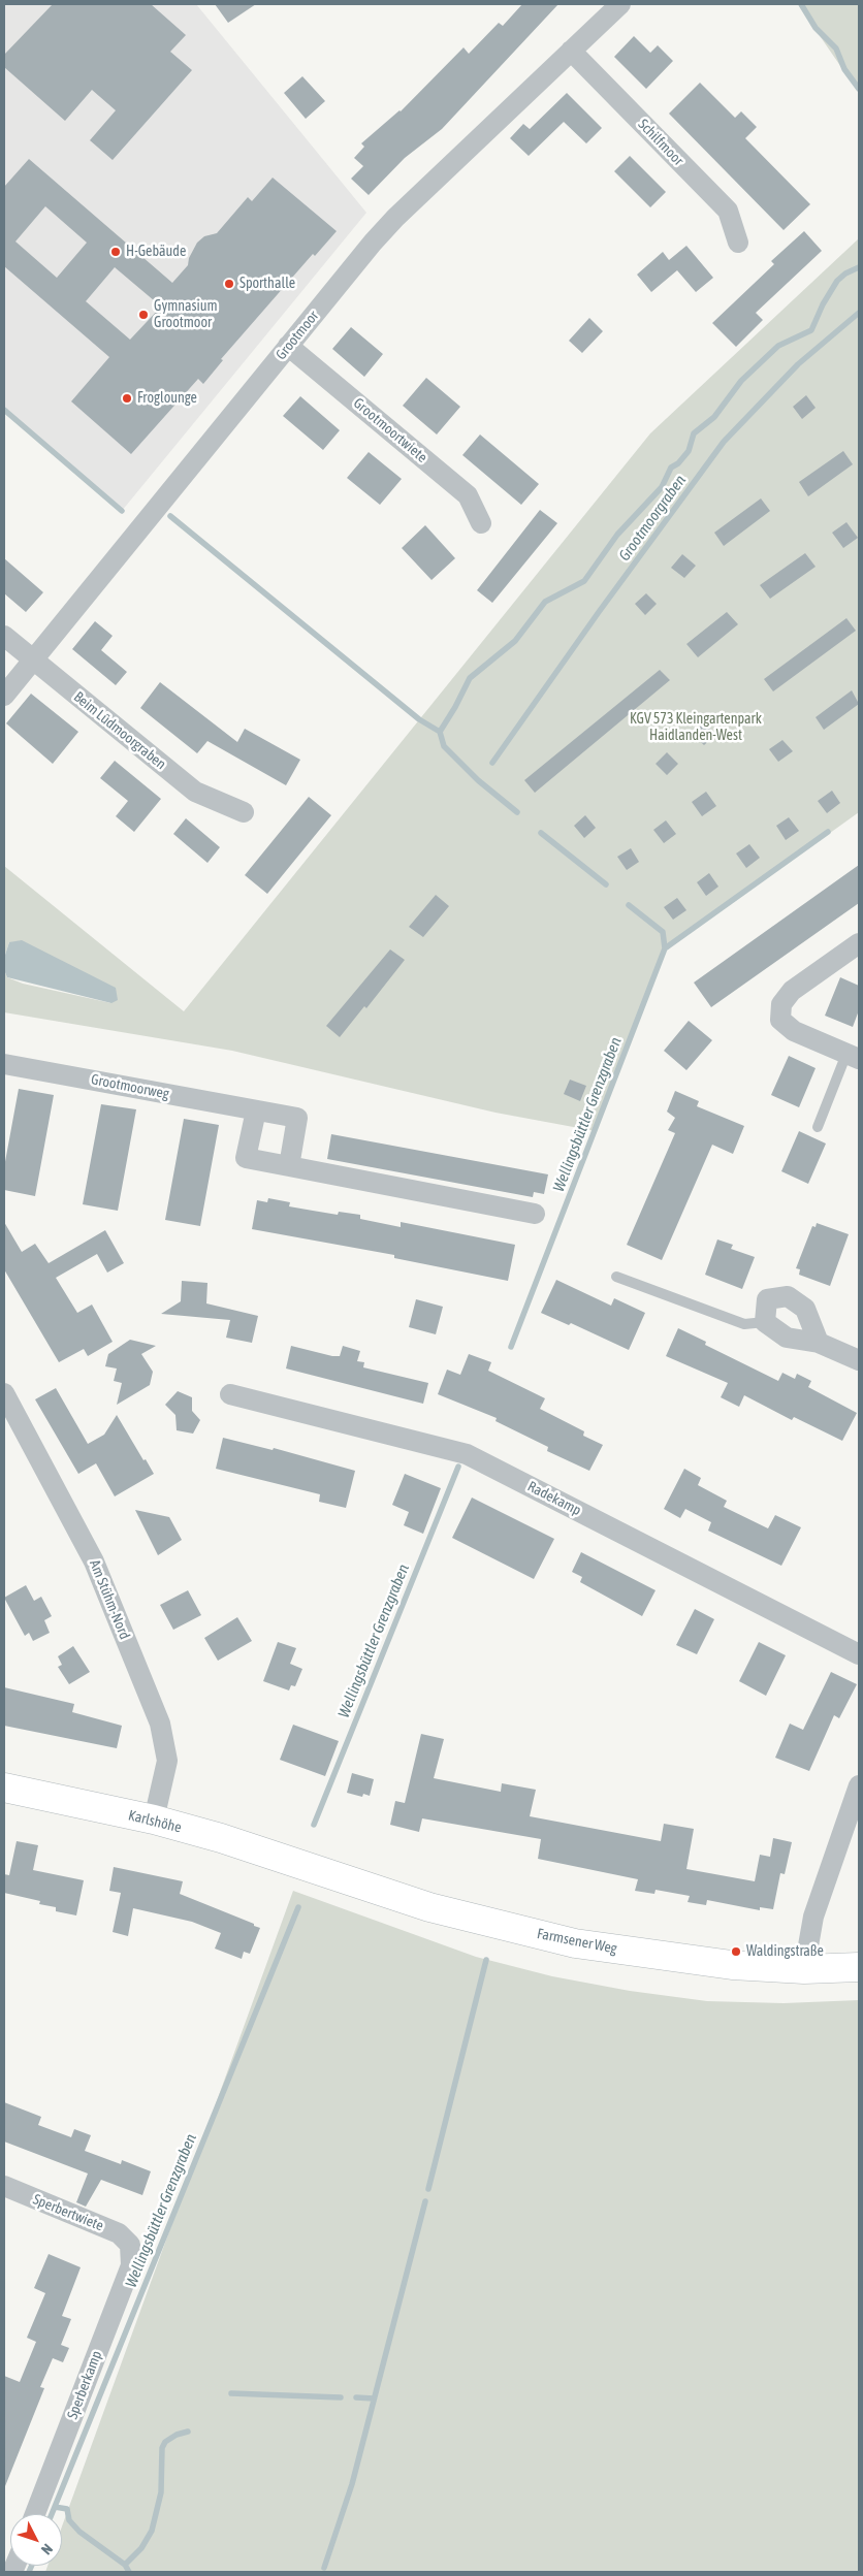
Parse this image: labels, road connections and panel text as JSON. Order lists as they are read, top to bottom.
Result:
{
  "streets": {
    "main road": ["Karlshöhe", "Farmsener Weg"],
    "street": [
      "Schilfmoor",
      "Grootmoor",
      "Grootmoortwiete",
      "Beim Lüdmoorgraben",
      "Grootmoorweg",
      "Radekamp",
      "Am Stühm-Nord",
      "Sperbertwiete",
      "Sperberkamp"
    ]
  },
  "crossings": [
    ["Schilfmoor", "Grootmoor"],
    ["Grootmoor", "Grootmoortwiete"],
    ["Grootmoor", "Beim Lüdmoorgraben"],
    ["Am Stühm-Nord", "Karlshöhe"],
    ["Karlshöhe", "Farmsener Weg"],
    ["Sperbertwiete", "Sperberkamp"]
  ],
  "water": ["Grootmoorgraben", "Wellingsbüttler Grenzgraben"],
  "parks": ["KGV 573 Kleingartenpark Haidlanden-West"],
  "places": [
    "H-Gebäude",
    "Sporthalle",
    "Gymnasium Grootmoor",
    "Froglounge",
    "Waldingstraße"
  ],
  "north": "bottom right"
}
